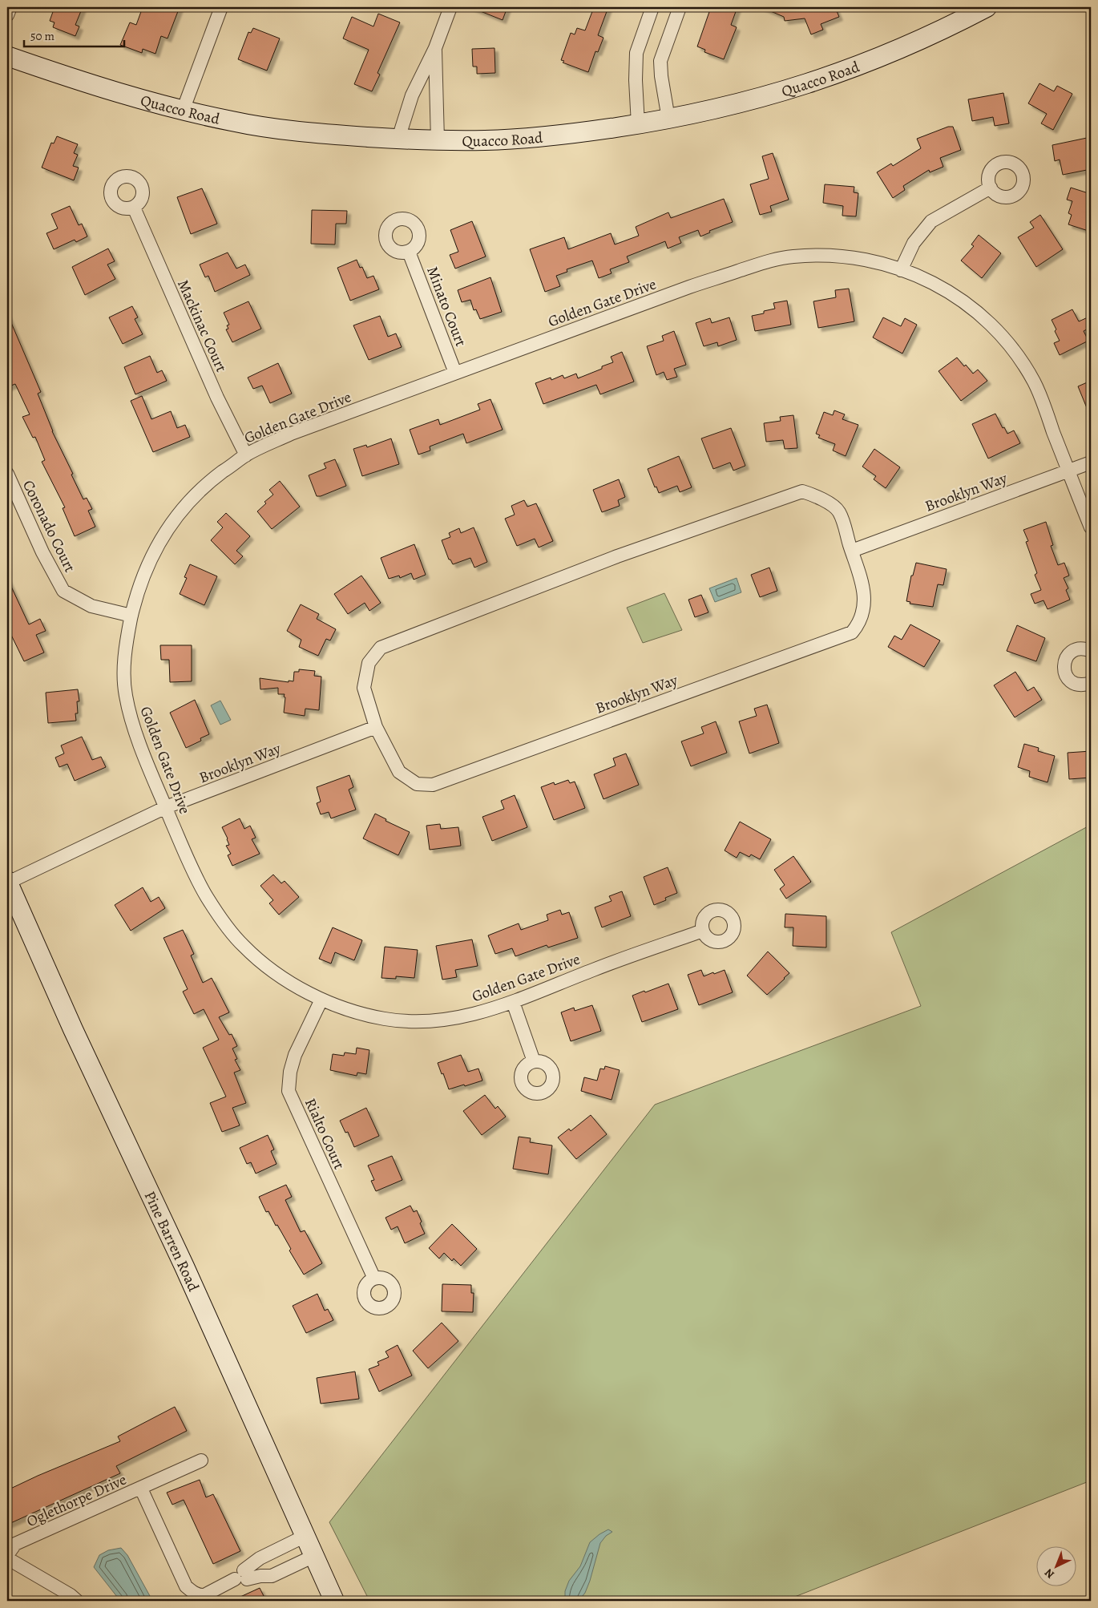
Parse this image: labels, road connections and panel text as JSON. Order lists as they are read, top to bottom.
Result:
{
  "streets": {
    "street": [
      "Quacco Road",
      "Golden Gate Drive",
      "Minato Court",
      "Mackinac Court",
      "Brooklyn Way",
      "Coronado Court",
      "Rialto Court",
      "Pine Barren Road",
      "Oglethorpe Drive"
    ]
  },
  "crossings": [
    ["Golden Gate Drive", "Minato Court"],
    ["Golden Gate Drive", "Mackinac Court"],
    ["Golden Gate Drive", "Brooklyn Way"],
    ["Golden Gate Drive", "Coronado Court"],
    ["Golden Gate Drive", "Rialto Court"],
    ["Brooklyn Way", "Pine Barren Road"],
    ["Pine Barren Road", "Oglethorpe Drive"]
  ],
  "scale_bar": "50 m",
  "north": "bottom left"
}
